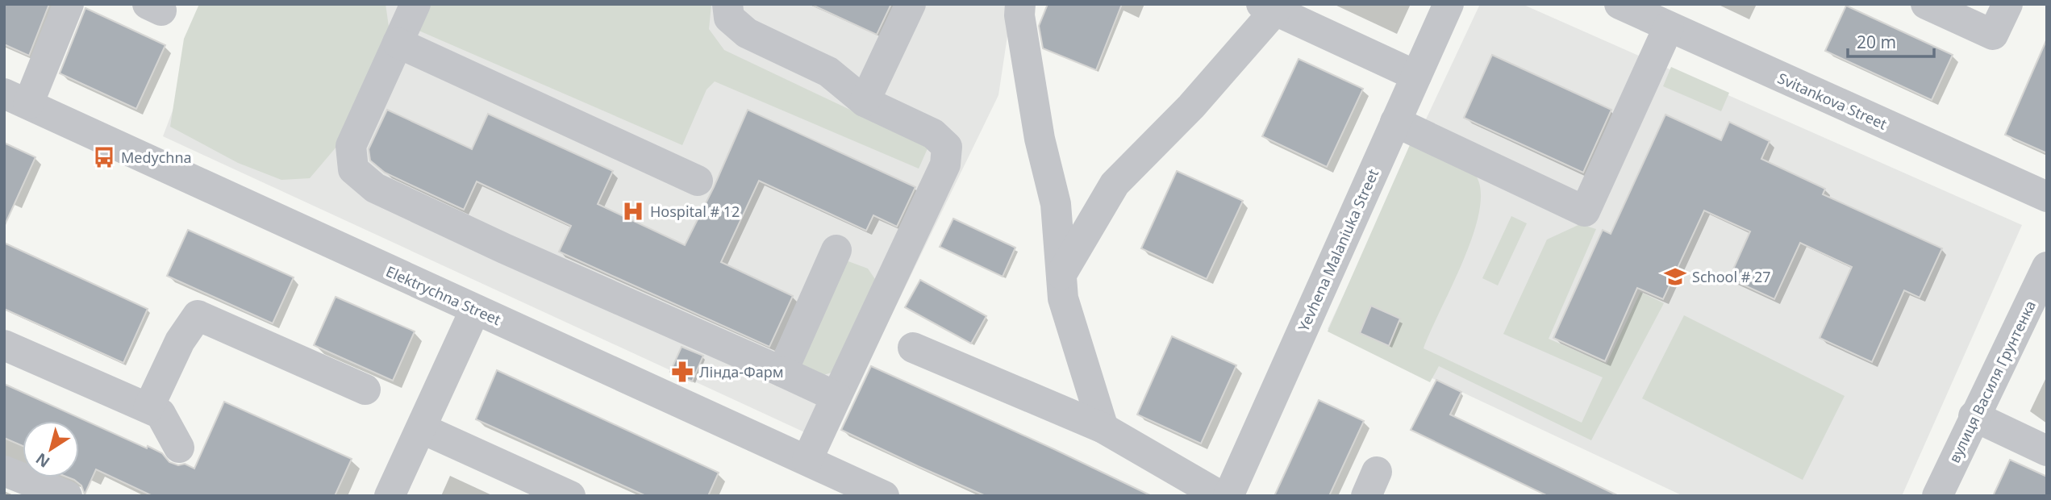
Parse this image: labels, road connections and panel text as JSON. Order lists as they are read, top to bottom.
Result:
{
  "streets": {
    "street": [
      "Svitankova Street",
      "Yevhena Malaniuka Street",
      "Elektrychna Street",
      "вулиця Василя Грунтенка"
    ]
  },
  "places": {
    "bus stop": ["Medychna"],
    "hospital": ["Hospital # 12"],
    "school or university": ["School # 27"],
    "pharmacy": ["Лінда-Фарм"]
  },
  "scale_bar": "20 m",
  "north": "bottom left"
}
